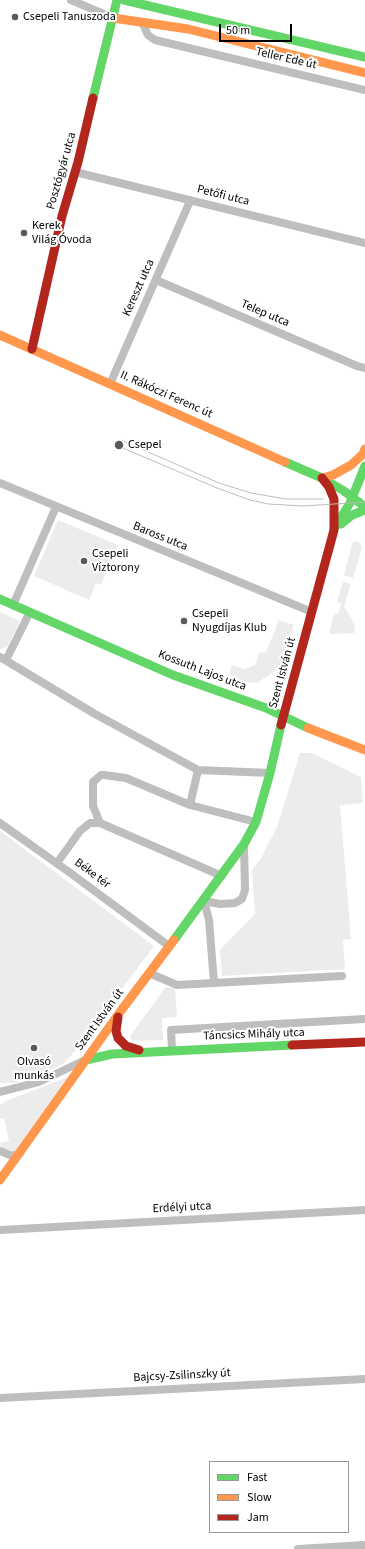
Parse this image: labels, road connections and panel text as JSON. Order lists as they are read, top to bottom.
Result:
{
  "streets": {
    "street": [
      "Teller Ede út",
      "Posztógyár utca",
      "Petőfi utca",
      "Kereszt utca",
      "Telep utca",
      "II. Rákóczi Ferenc út",
      "Baross utca",
      "Kossuth Lajos utca",
      "Szent István út",
      "Béke tér",
      "Táncsics Mihály utca",
      "Erdélyi utca",
      "Bajcsy-Zsilinszky út"
    ]
  },
  "crossings": [
    ["Teller Ede út", "Posztógyár utca"],
    ["Posztógyár utca", "Petőfi utca"],
    ["Posztógyár utca", "II. Rákóczi Ferenc út"],
    ["Petőfi utca", "Kereszt utca"],
    ["Kereszt utca", "Telep utca"],
    ["Kereszt utca", "II. Rákóczi Ferenc út"],
    ["II. Rákóczi Ferenc út", "Szent István út"],
    ["Baross utca", "Szent István út"],
    ["Kossuth Lajos utca", "Szent István út"],
    ["Szent István út", "Béke tér"],
    ["Szent István út", "Táncsics Mihály utca"]
  ],
  "places": [
    "Csepeli Tanuszoda",
    "Kerek Világ Óvoda",
    "Csepel",
    "Csepeli Víztorony",
    "Csepeli Nyugdíjas Klub",
    "Olvasó munkás"
  ],
  "legend": ["Fast", "Slow", "Jam"],
  "scale_bar": "50 m"
}
